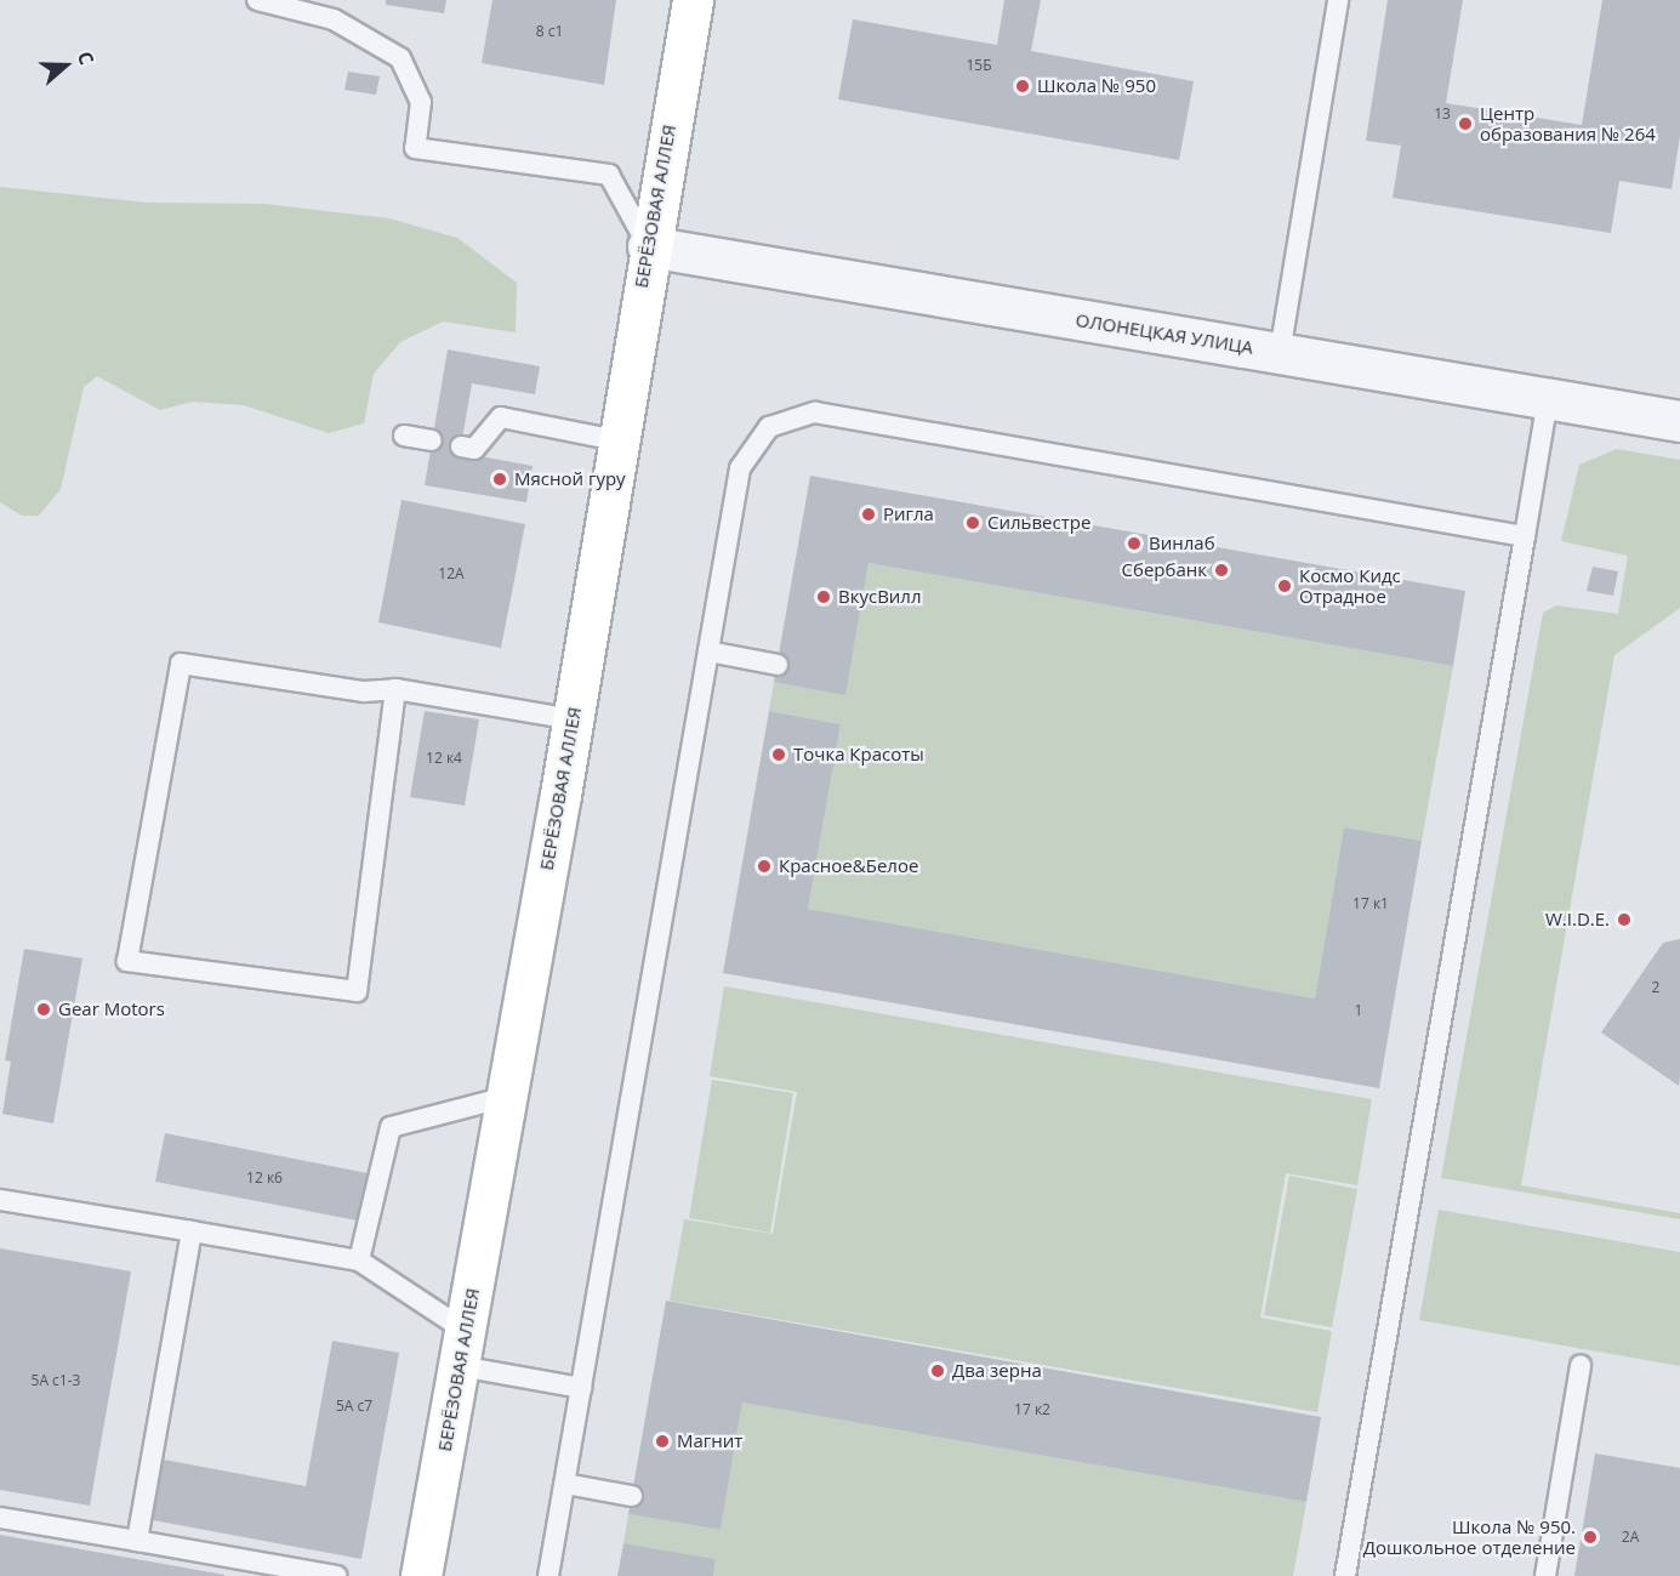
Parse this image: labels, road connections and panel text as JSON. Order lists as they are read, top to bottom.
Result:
{
  "streets": {
    "main road": ["БЕРЁЗОВАЯ АЛЛЕЯ"],
    "street": ["ОЛОНЕЦКАЯ УЛИЦА"]
  },
  "crossings": [
    ["БЕРЁЗОВАЯ АЛЛЕЯ", "ОЛОНЕЦКАЯ УЛИЦА"]
  ],
  "places": [
    "Школа № 950",
    "Центр образования № 264",
    "Мясной гуру",
    "Ригла",
    "Сильвестре",
    "Винлаб",
    "Сбербанк",
    "Космо Кидс Отрадное",
    "ВкусВилл",
    "Точка Красоты",
    "Красное&Белое",
    "W.I.D.E.",
    "Gear Motors",
    "Два зерна",
    "Магнит",
    "Школа № 950. Дошкольное отделение"
  ],
  "house_numbers": [
    "8 с1",
    "15Б",
    "13",
    "12А",
    "12 к4",
    "17 к1",
    "2",
    "1",
    "12 к6",
    "5А с1-3",
    "5А с7",
    "17 к2",
    "2А"
  ],
  "north": "right"
}
